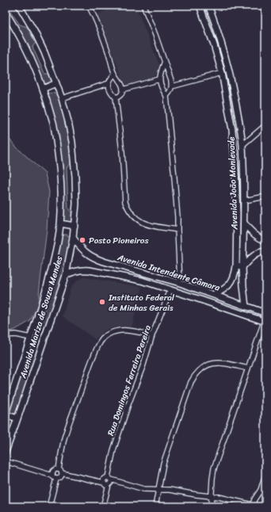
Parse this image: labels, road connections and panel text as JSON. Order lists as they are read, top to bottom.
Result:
{
  "streets": {
    "main road": ["Avenida João Monlevade", "Avenida Intendente Câmara", "Avenida Mariza de Souza Mendes"],
    "street": ["Rua Domingos Ferreira Pereira"]
  },
  "crossings": [
    ["Avenida João Monlevade", "Avenida Intendente Câmara"],
    ["Avenida Intendente Câmara", "Avenida Mariza de Souza Mendes"],
    ["Avenida Intendente Câmara", "Rua Domingos Ferreira Pereira"]
  ],
  "places": ["Posto Pioneiros", "Instituto Federal de Minhas Gerais"]
}
